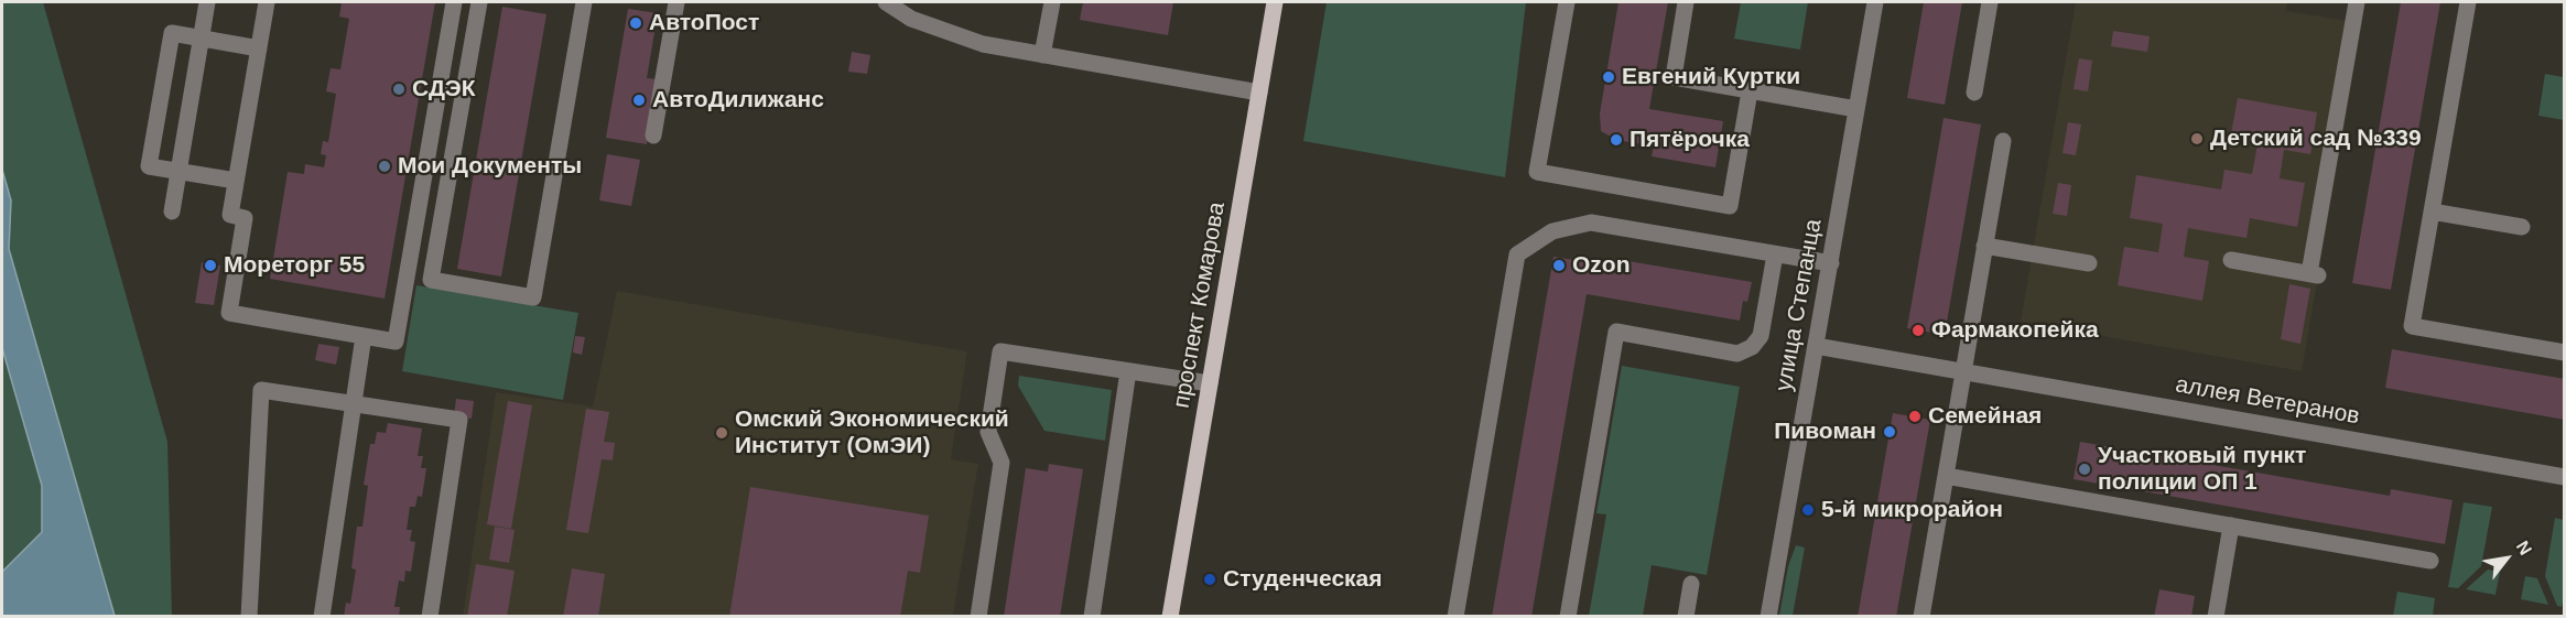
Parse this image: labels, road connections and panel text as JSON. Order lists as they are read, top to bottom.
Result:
{
  "streets": {
    "main road": ["проспект Комарова"],
    "street": ["улица Степанца", "аллея Ветеранов"]
  },
  "crossings": [
    ["улица Степанца", "аллея Ветеранов"]
  ],
  "places": [
    "АвтоПост",
    "Евгений Куртки",
    "СДЭК",
    "АвтоДилижанс",
    "Детский сад №339",
    "Пятёрочка",
    "Мои Документы",
    "Мореторг 55",
    "Ozon",
    "Фармакопейка",
    "Семейная",
    "Пивоман",
    "Омский Экономический Институт (ОмЭИ)",
    "Участковый пункт полиции ОП 1",
    "5-й микрорайон",
    "Студенческая"
  ],
  "north": "top right"
}
